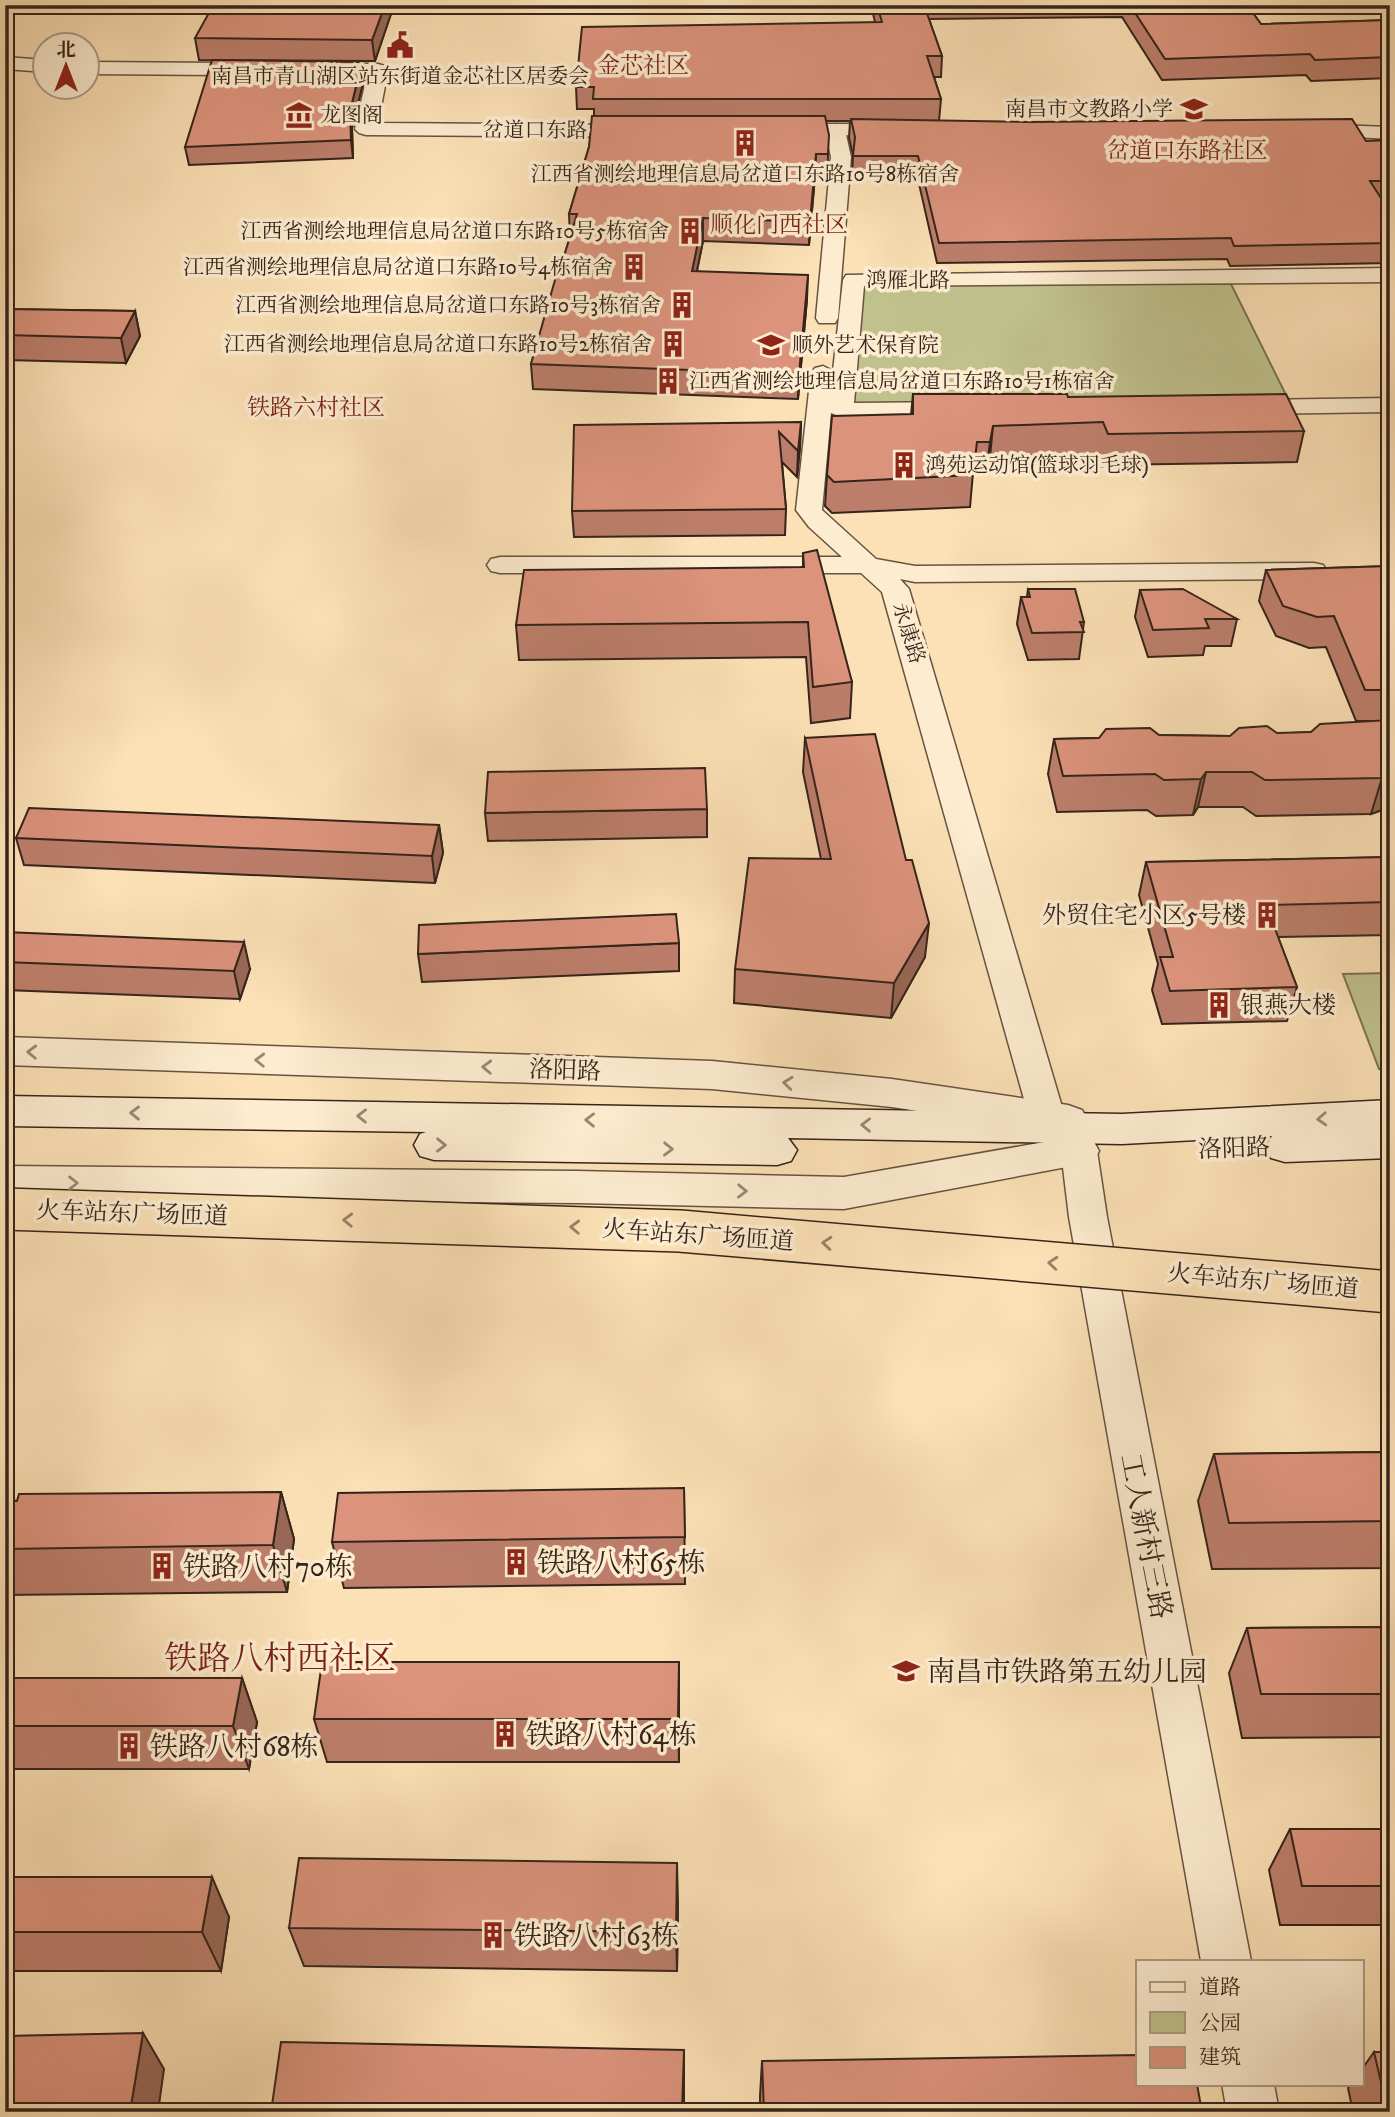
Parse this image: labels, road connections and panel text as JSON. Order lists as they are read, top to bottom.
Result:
{
  "streets": {
    "highway": ["火车站东广场匝道"],
    "street": [
      "岔道口东路",
      "鸿雁北路",
      "永康路",
      "洛阳路",
      "工人新村三路"
    ]
  },
  "crossings": [
    ["永康路", "洛阳路"],
    ["洛阳路", "工人新村三路"]
  ],
  "one_way": ["火车站东广场匝道"],
  "districts": [
    "金芯社区",
    "岔道口东路社区",
    "顺化门西社区",
    "铁路六村社区",
    "铁路八村西社区"
  ],
  "places": {
    "public building": ["南昌市青山湖区站东街道金芯社区居委会"],
    "school or university": ["南昌市文教路小学", "顺外艺术保育院", "南昌市铁路第五幼儿园"],
    "museum": ["龙图阁"],
    "building": [
      "江西省测绘地理信息局岔道口东路10号8栋宿舍",
      "江西省测绘地理信息局岔道口东路10号5栋宿舍",
      "江西省测绘地理信息局岔道口东路10号4栋宿舍",
      "江西省测绘地理信息局岔道口东路10号3栋宿舍",
      "江西省测绘地理信息局岔道口东路10号2栋宿舍",
      "江西省测绘地理信息局岔道口东路10号1栋宿舍",
      "鸿苑运动馆(篮球羽毛球)",
      "外贸住宅小区5号楼",
      "银燕大楼",
      "铁路八村65栋",
      "铁路八村70栋",
      "铁路八村64栋",
      "铁路八村68栋",
      "铁路八村63栋"
    ]
  },
  "legend": ["道路", "公园", "建筑"],
  "north": "top"
}
